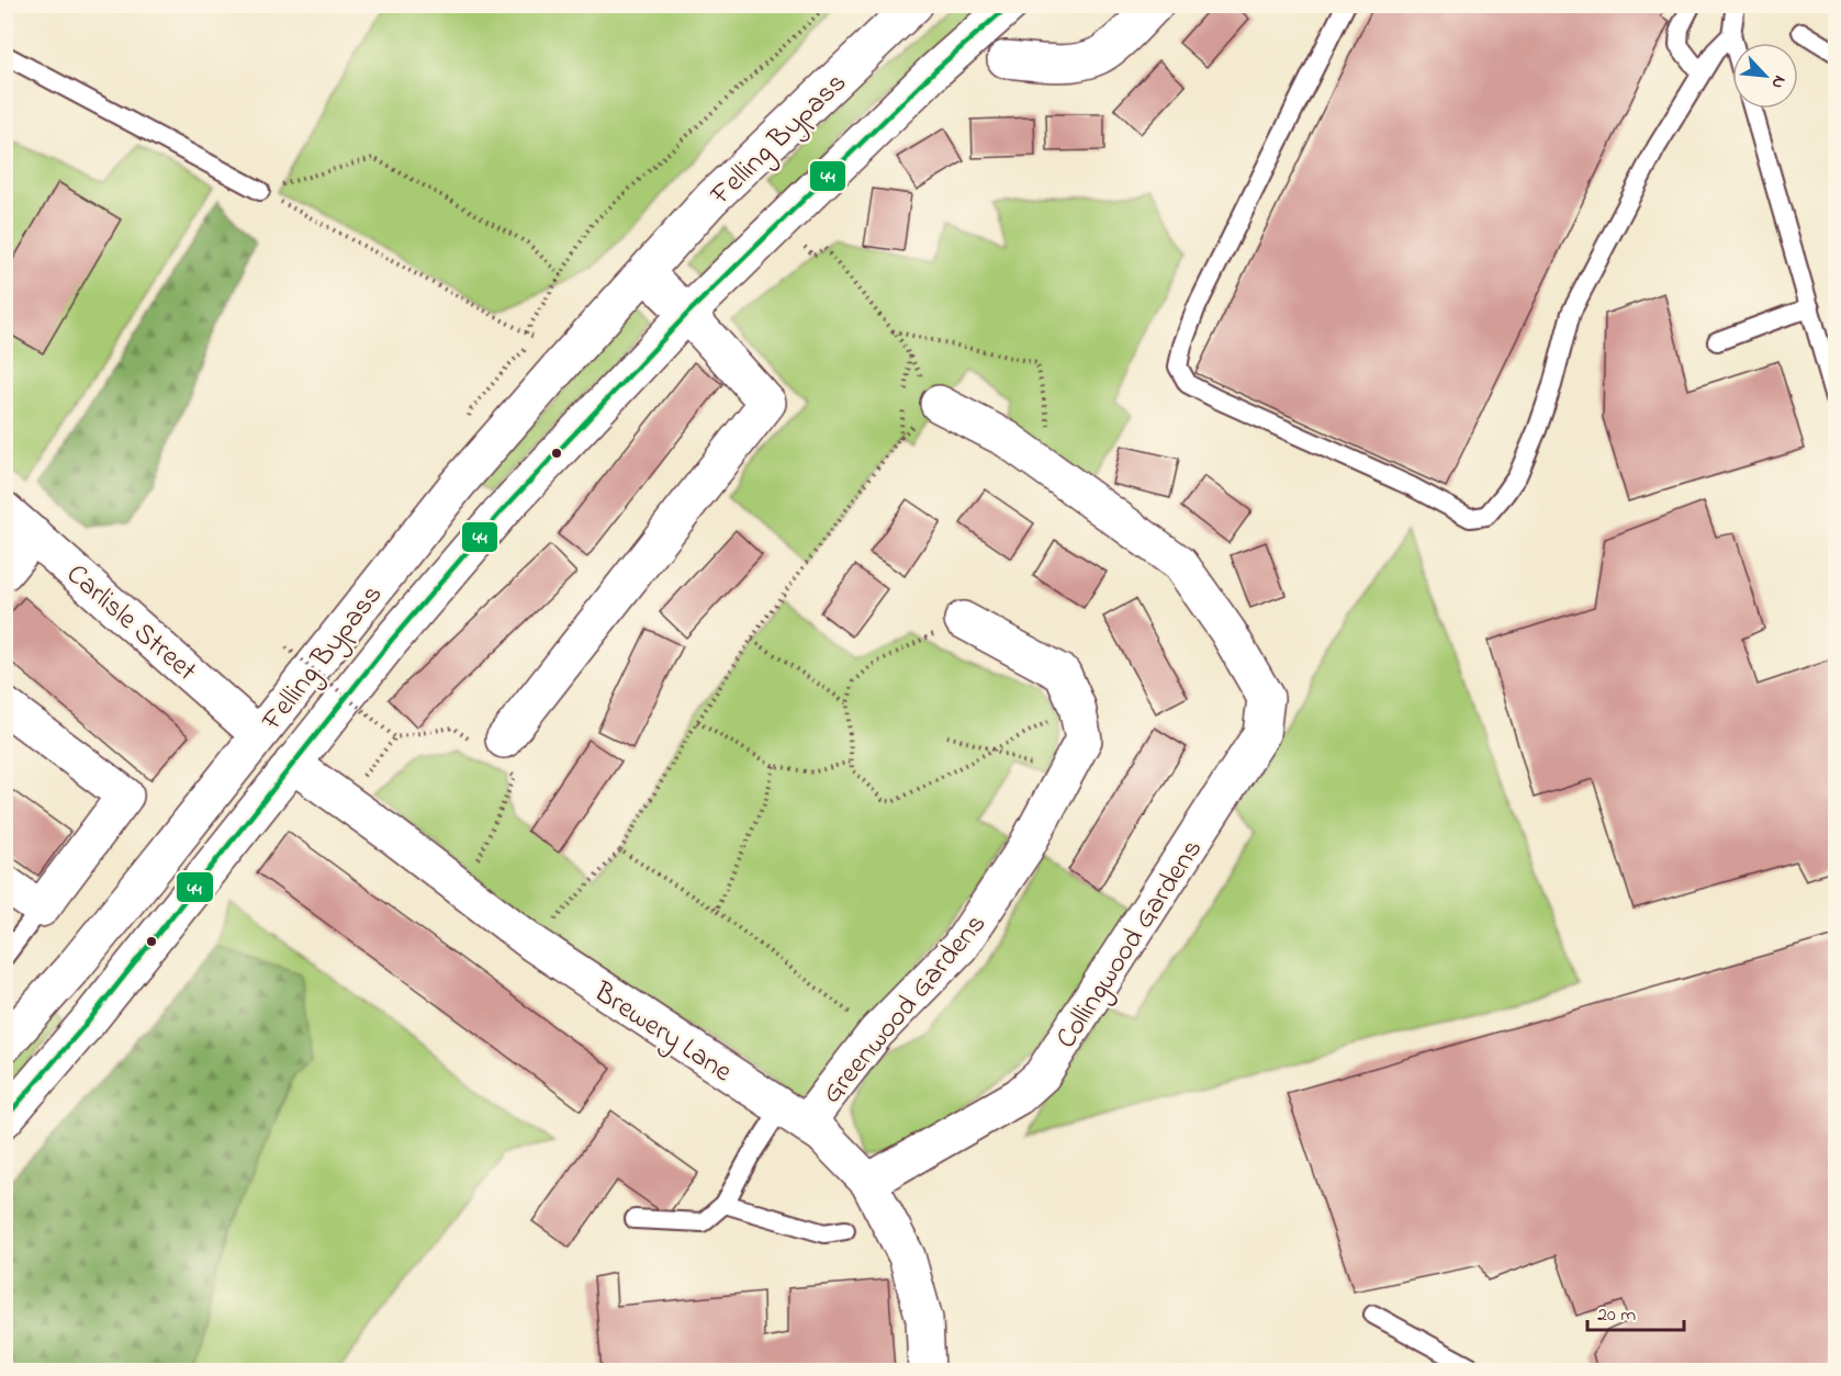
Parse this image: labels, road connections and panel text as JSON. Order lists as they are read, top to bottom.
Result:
{
  "streets": {
    "main road": [
      "Felling Bypass",
      "Carlisle Street",
      "Collingwood Gardens",
      "Greenwood Gardens",
      "Brewery Lane"
    ]
  },
  "crossings": [
    ["Felling Bypass", "Carlisle Street"],
    ["Felling Bypass", "Brewery Lane"],
    ["Collingwood Gardens", "Brewery Lane"],
    ["Greenwood Gardens", "Brewery Lane"]
  ],
  "lines": ["transit line 44"],
  "scale_bar": "20 m",
  "north": "bottom right"
}
